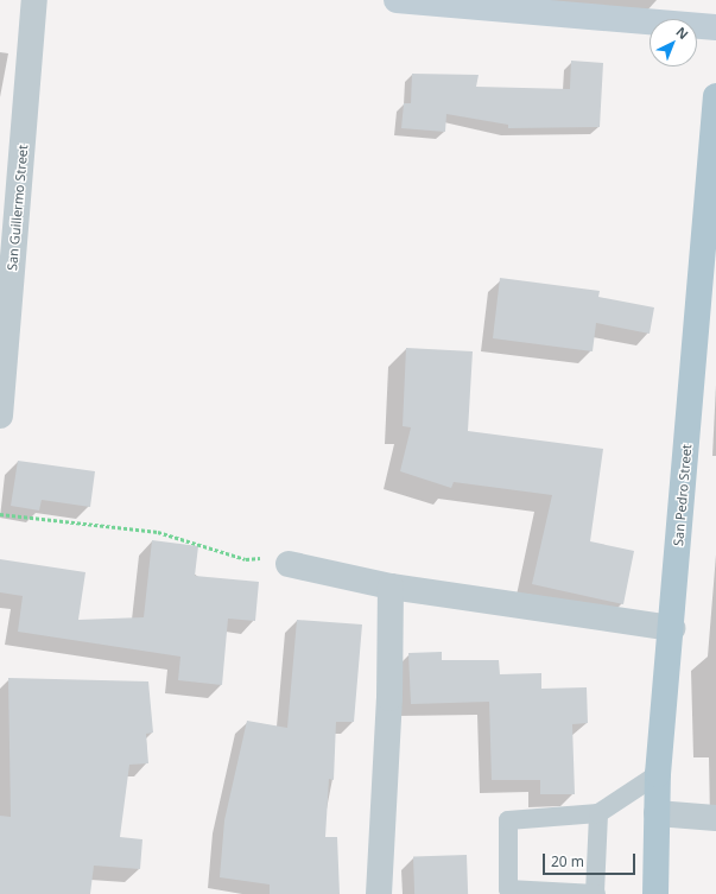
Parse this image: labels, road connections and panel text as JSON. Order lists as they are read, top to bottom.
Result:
{
  "streets": {
    "main road": ["San Pedro Street"],
    "street": ["San Guillermo Street"]
  },
  "scale_bar": "20 m",
  "north": "top right"
}
